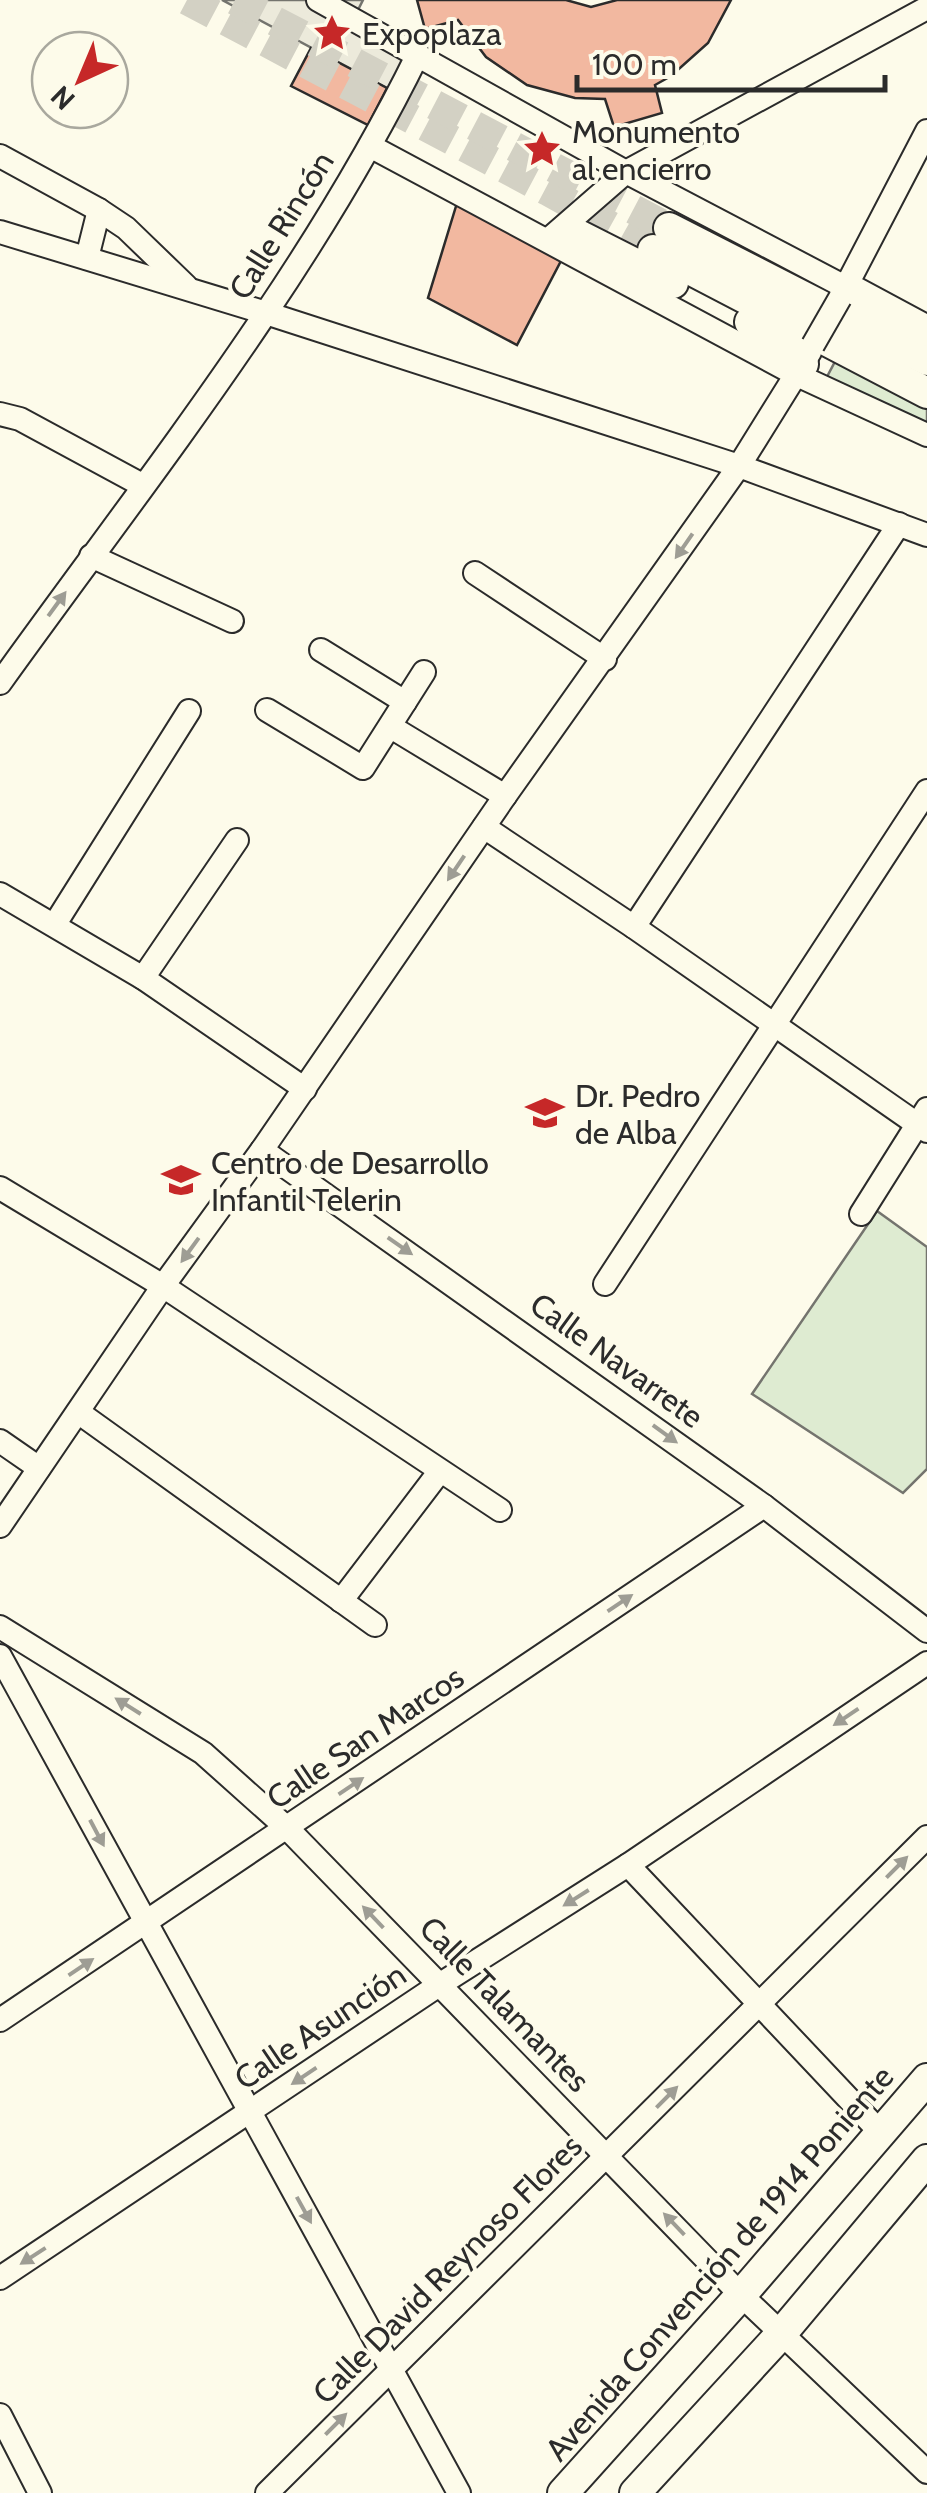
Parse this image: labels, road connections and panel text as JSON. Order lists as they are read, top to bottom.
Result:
{
  "streets": {
    "main road": ["Avenida Convención de 1914 Poniente"],
    "street": [
      "Calle Rincón",
      "Calle Navarrete",
      "Calle San Marcos",
      "Calle Talamantes",
      "Calle Asunción",
      "Calle David Reynoso Flores"
    ]
  },
  "crossings": [
    ["Calle Navarrete", "Calle San Marcos"],
    ["Calle San Marcos", "Calle Talamantes"],
    ["Calle Talamantes", "Calle Asunción"],
    ["Calle Talamantes", "Avenida Convención de 1914 Poniente"],
    ["Calle Talamantes", "Calle David Reynoso Flores"]
  ],
  "one_way": ["Calle San Marcos", "Calle Asunción", "Calle David Reynoso Flores"],
  "places": {
    "place": ["Expoplaza", "Monumento al encierro"],
    "school or university": ["Dr. Pedro de Alba", "Centro de Desarrollo Infantil Telerin"]
  },
  "scale_bar": "100 m",
  "north": "bottom left"
}
